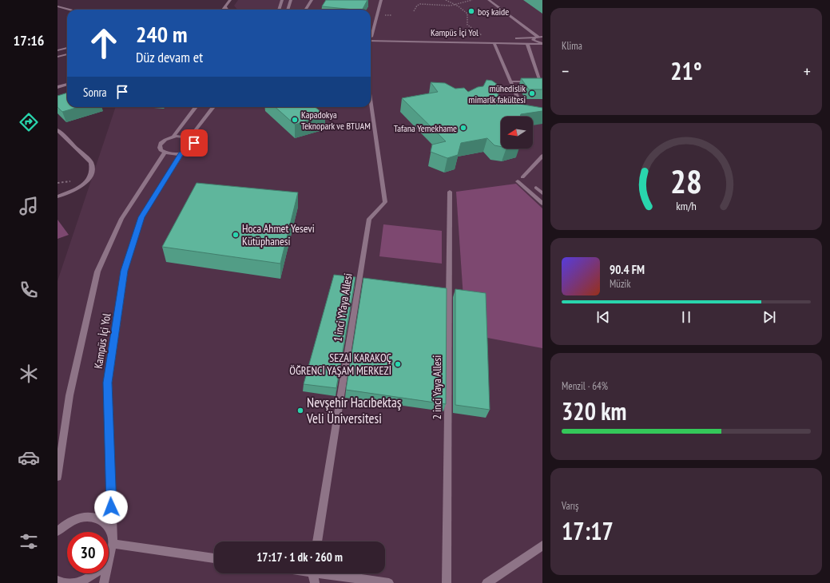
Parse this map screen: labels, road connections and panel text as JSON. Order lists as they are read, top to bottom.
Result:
{
  "streets": {
    "street": ["Kampüs İçi Yol", "1 inci YYaya Allesi", "2 inci Yaya Allesi"]
  },
  "places": [
    "boş kaide",
    "mühedislik mimarlk fakültesi",
    "Kapadokya Teknopark ve BTUAM",
    "Tafana Yemekhame",
    "Hoca Ahmet Yesevi Kütüphanesi",
    "SEZAİ KARAKOÇ ÖĞRENCİ YAŞAM MERKEZİ",
    "Nevşehir Hacıbektaş Veli Üniversitesi"
  ],
  "north": "left",
  "page": {
    "tabs": "17:16",
    "tile": [
      "Klima",
      ["Menzil · 64%", "320 km"],
      ["Varış", "17:17"]
    ],
    "turn": ["240 m", "Düz devam et"],
    "heat": ["−", "21°", "+"],
    "then": "Sonra",
    "song": ["90.4 FM", "Müzik"],
    "limit": "30",
    "trip": "17:17 · 1 dk · 260 m",
    "gauge": ["28", "km/h"]
  }
}
